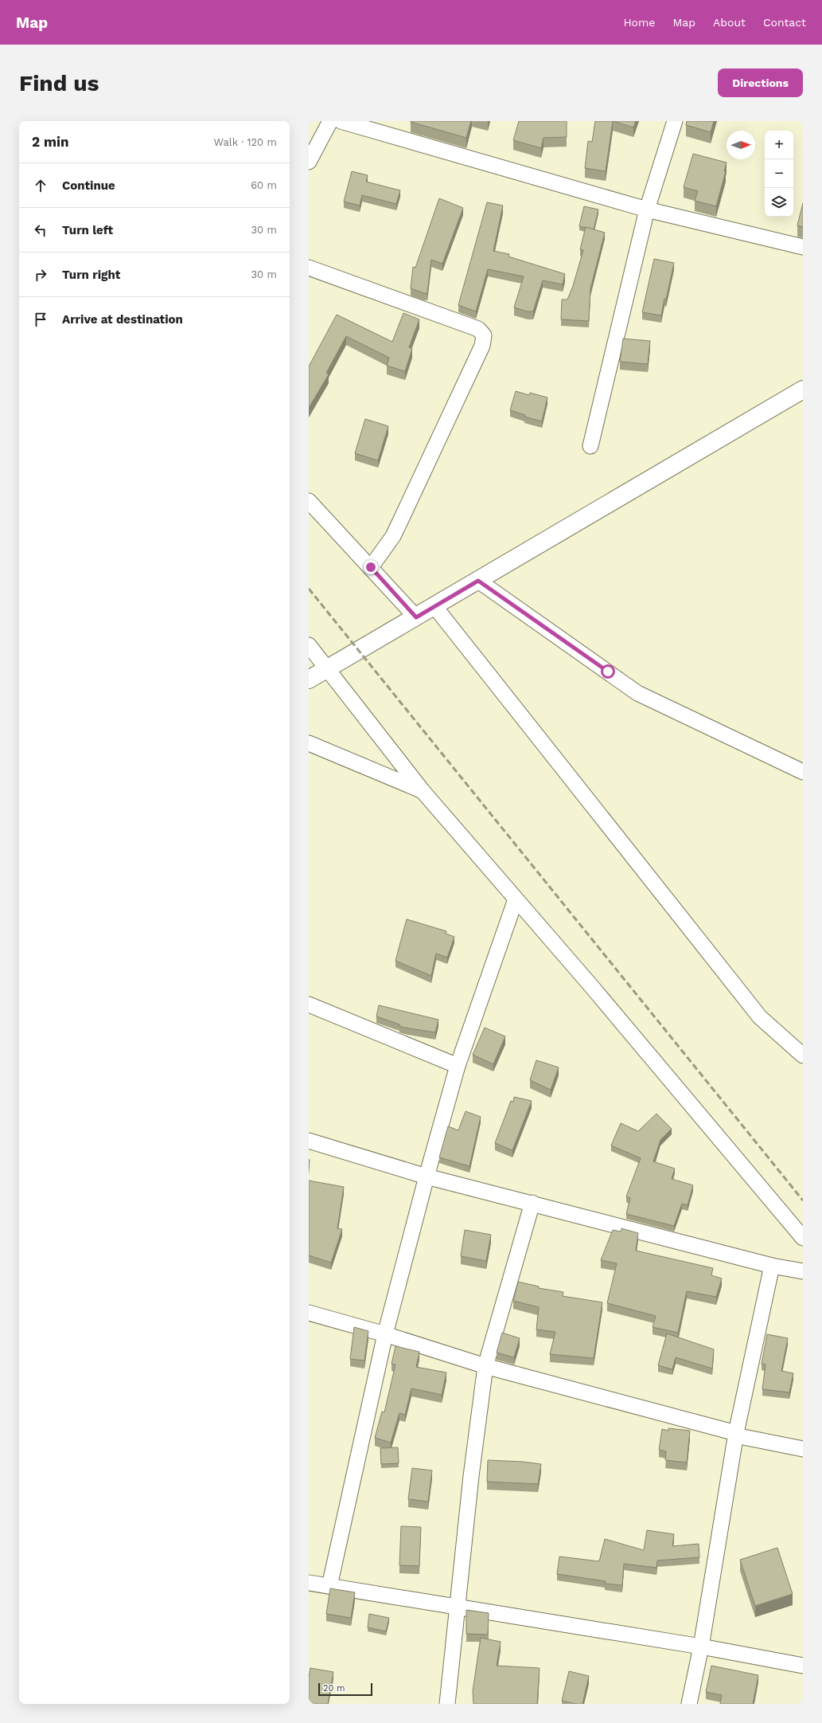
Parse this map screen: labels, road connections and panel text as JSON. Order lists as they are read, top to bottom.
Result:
{
  "scale_bar": "20 m",
  "north": "right",
  "page": {
    "header": "Map",
    "nav": [
      "Home",
      "Map",
      "About",
      "Contact"
    ],
    "buttons": "Directions",
    "title": "Find us",
    "heading": ["2 min", "Walk · 120 m"],
    "map_buttons": ["+", "−"],
    "list": [
      ["Continue", "60 m"],
      ["Turn left", "30 m"],
      ["Turn right", "30 m"],
      "Arrive at destination"
    ],
    "scale": "20 m"
  }
}
